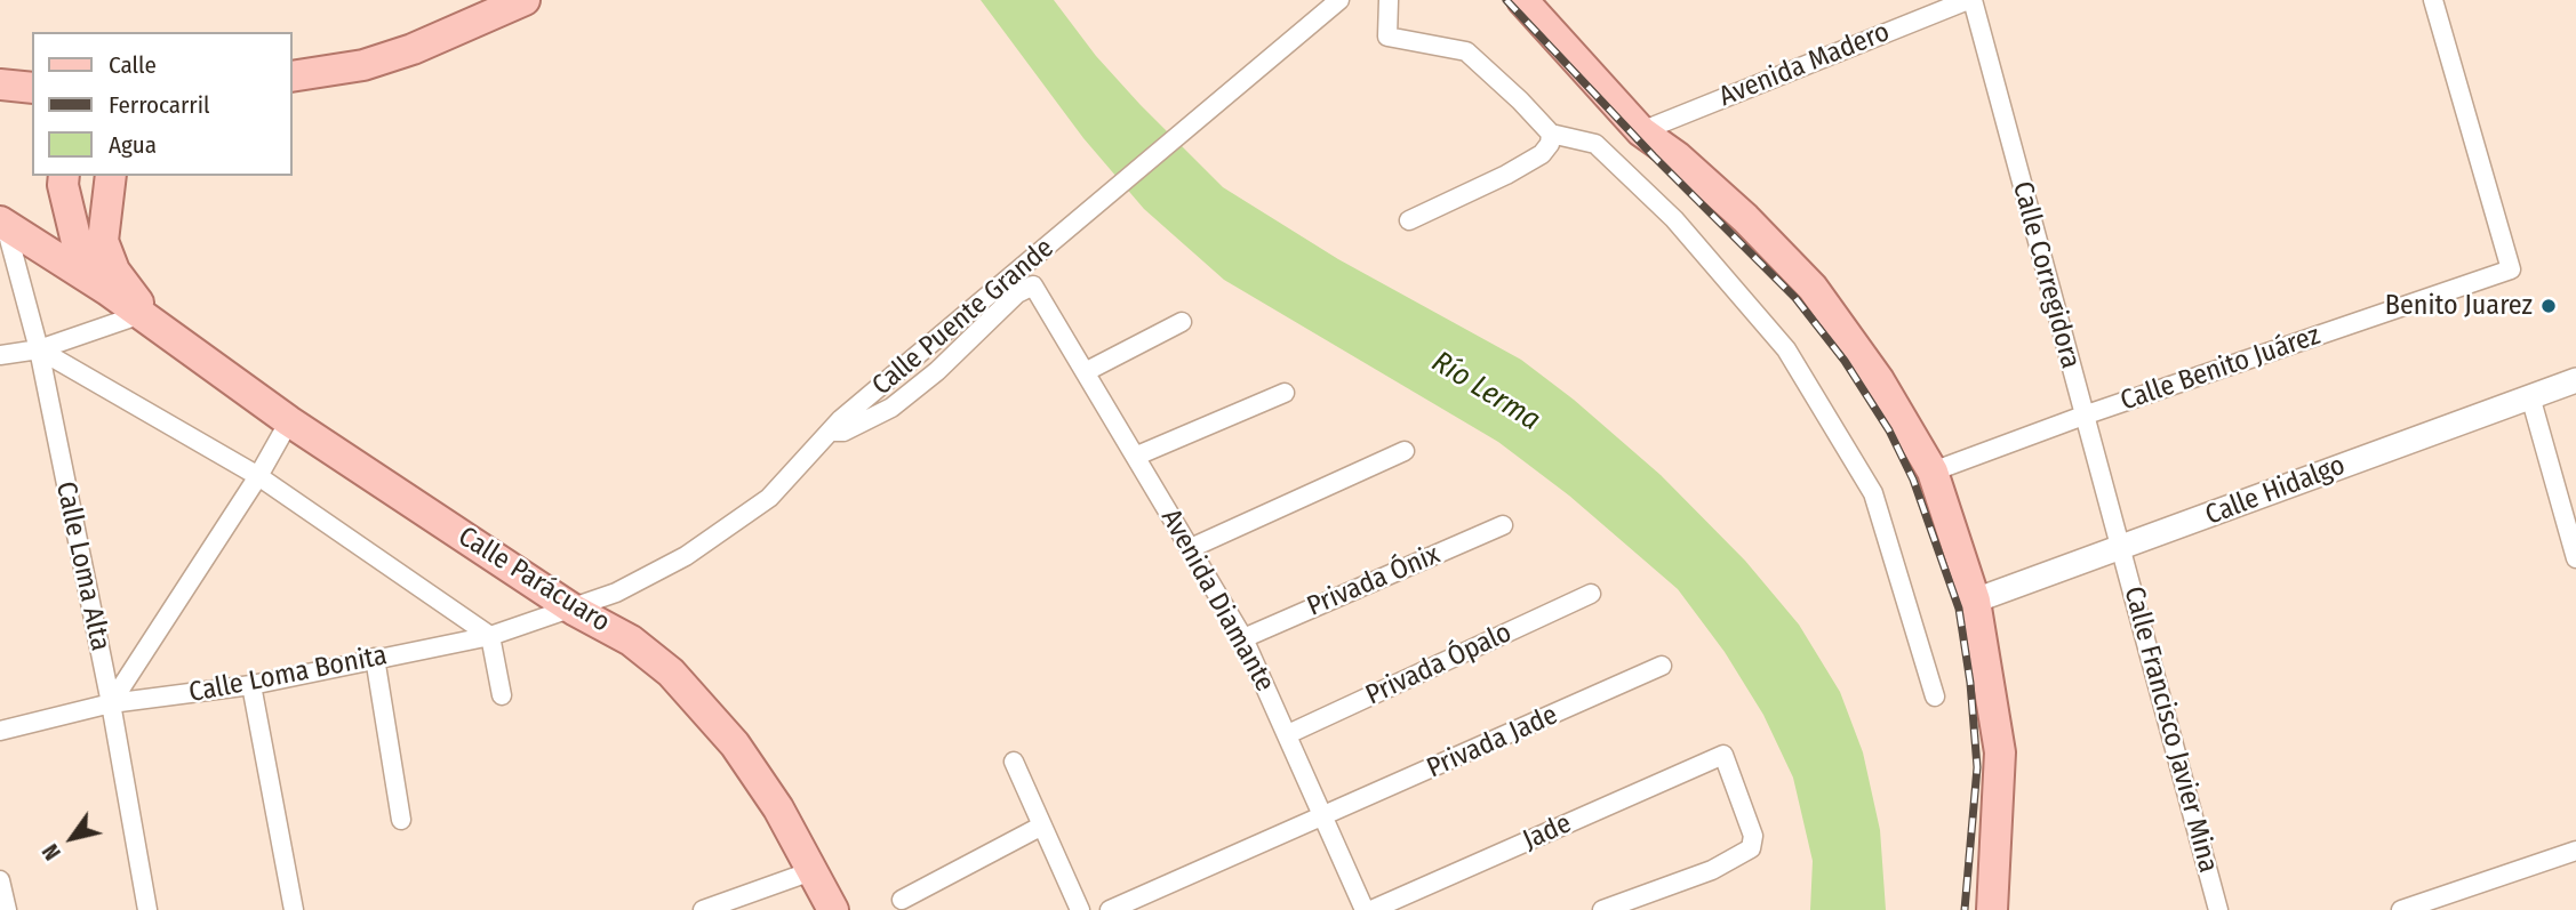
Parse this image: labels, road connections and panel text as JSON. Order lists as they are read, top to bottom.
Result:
{
  "streets": {
    "main road": ["Calle Parácuaro"],
    "street": [
      "Avenida Madero",
      "Calle Corregidora",
      "Calle Puente Grande",
      "Calle Benito Juárez",
      "Calle Hidalgo",
      "Calle Loma Alta",
      "Privada Ónix",
      "Avenida Diamante",
      "Privada Ópalo",
      "Calle Loma Bonita",
      "Calle Francisco Javier Mina",
      "Privada Jade",
      "Jade"
    ]
  },
  "crossings": [
    ["Avenida Madero", "Calle Corregidora"],
    ["Calle Corregidora", "Calle Benito Juárez"],
    ["Calle Corregidora", "Calle Hidalgo"],
    ["Calle Corregidora", "Calle Francisco Javier Mina"],
    ["Calle Puente Grande", "Calle Parácuaro"],
    ["Calle Puente Grande", "Avenida Diamante"],
    ["Calle Puente Grande", "Calle Loma Bonita"],
    ["Calle Hidalgo", "Calle Francisco Javier Mina"],
    ["Calle Loma Alta", "Calle Loma Bonita"],
    ["Calle Parácuaro", "Calle Loma Bonita"],
    ["Privada Ónix", "Avenida Diamante"],
    ["Avenida Diamante", "Privada Ópalo"],
    ["Avenida Diamante", "Privada Jade"]
  ],
  "water": ["Río Lerma"],
  "places": ["Benito Juarez"],
  "legend": ["Calle", "Ferrocarril", "Agua"],
  "north": "bottom left"
}
